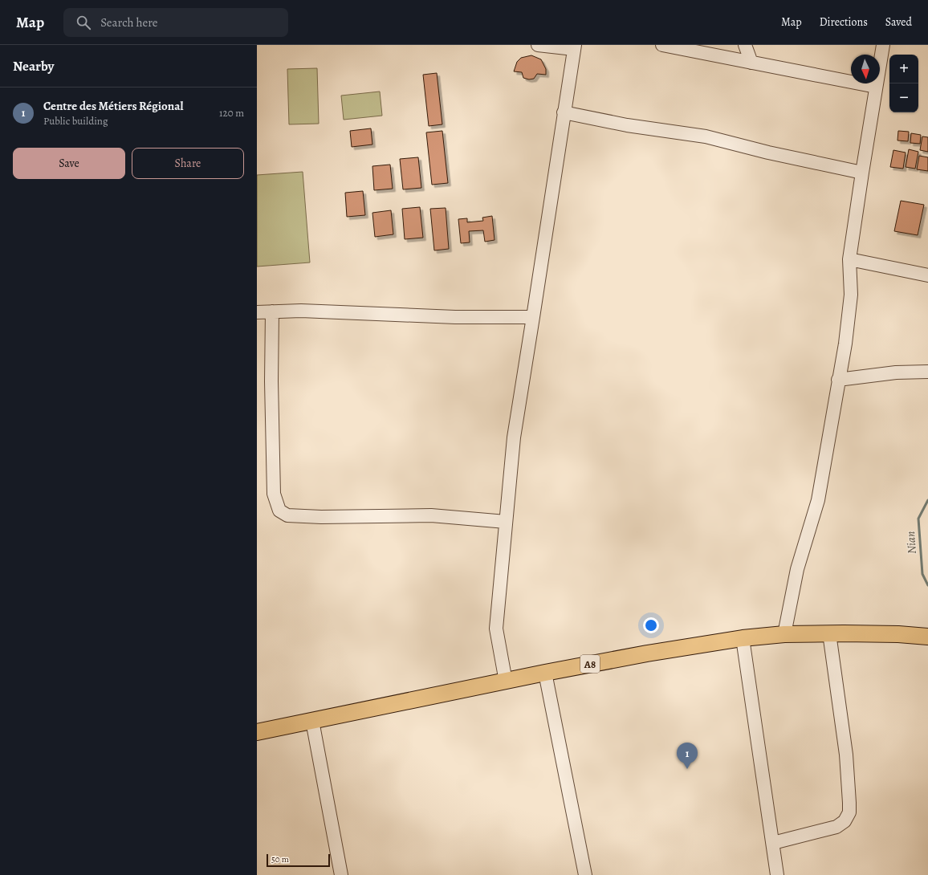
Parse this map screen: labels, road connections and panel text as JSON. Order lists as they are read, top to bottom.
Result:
{
  "streets": {
    "main road": ["A8"]
  },
  "water": ["Nian"],
  "scale_bar": "50 m",
  "north": "bottom",
  "page": {
    "header": "Map",
    "search": "Search here",
    "nav": ["Map", "Directions", "Saved"],
    "heading": "Nearby",
    "map_buttons": ["+", "−"],
    "list": [
      {
        "mark": "1",
        "name": "Centre des Métiers Régional",
        "note": "Public building",
        "value": "120 m"
      }
    ],
    "buttons": ["Save", "Share"],
    "pins": "1",
    "scale": "50 m"
  }
}
